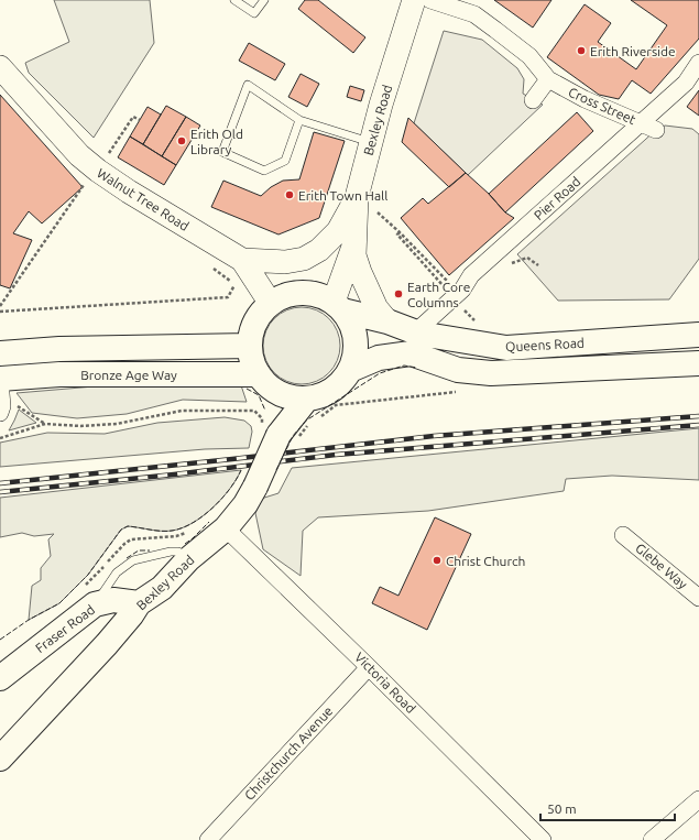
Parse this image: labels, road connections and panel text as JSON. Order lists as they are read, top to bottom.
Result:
{
  "streets": {
    "main road": [
      "Bexley Road",
      "Queens Road",
      "Bronze Age Way",
      "Fraser Road"
    ],
    "street": [
      "Cross Street",
      "Pier Road",
      "Walnut Tree Road",
      "Glebe Way",
      "Victoria Road",
      "Christchurch Avenue"
    ]
  },
  "crossings": [
    ["Cross Street", "Pier Road"],
    ["Bexley Road", "Walnut Tree Road"],
    ["Bexley Road", "Queens Road"],
    ["Bexley Road", "Bronze Age Way"],
    ["Bexley Road", "Fraser Road"],
    ["Bexley Road", "Victoria Road"],
    ["Pier Road", "Queens Road"],
    ["Walnut Tree Road", "Queens Road"],
    ["Walnut Tree Road", "Bronze Age Way"],
    ["Queens Road", "Bronze Age Way"],
    ["Victoria Road", "Christchurch Avenue"]
  ],
  "places": [
    "Erith Riverside",
    "Erith Old Library",
    "Erith Town Hall",
    "Earth Core Columns",
    "Christ Church"
  ],
  "scale_bar": "50 m"
}
